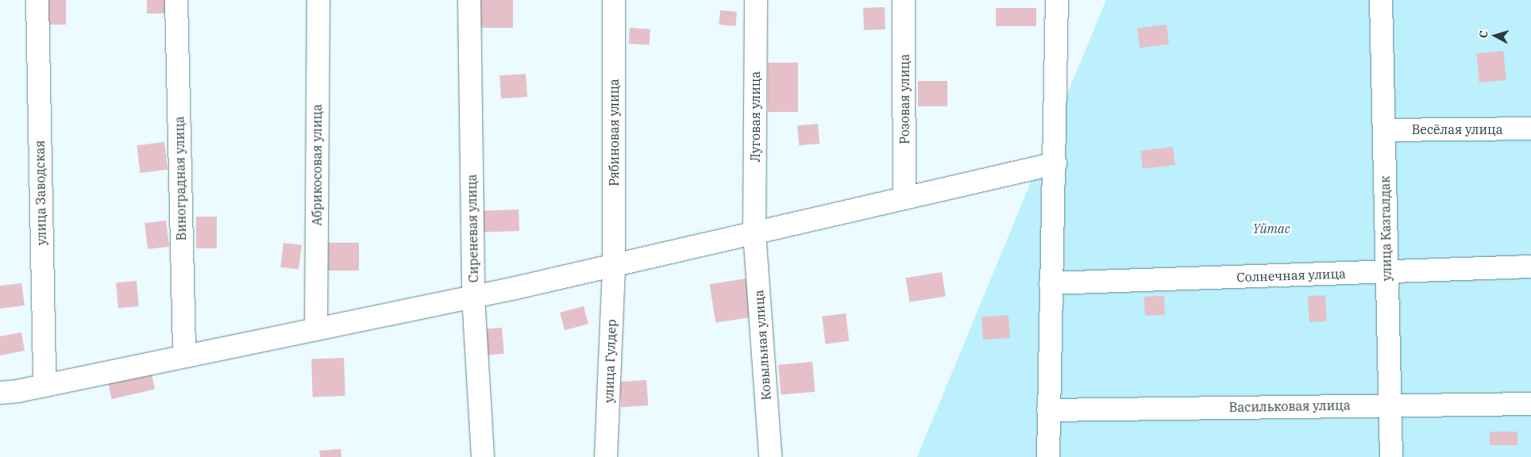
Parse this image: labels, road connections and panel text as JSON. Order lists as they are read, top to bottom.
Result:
{
  "streets": {
    "street": [
      "Розовая улица",
      "Луговая улица",
      "Весёлая улица",
      "Рябиновая улица",
      "Абрикосовая улица",
      "Виноградная улица",
      "улица Заводская",
      "Сиреневая улица",
      "улица Казгалдак",
      "Солнечная улица",
      "Ковыльная улица",
      "улица Гулдер",
      "Васильковая улица"
    ]
  },
  "crossings": [
    ["Луговая улица", "Ковыльная улица"],
    ["Весёлая улица", "улица Казгалдак"],
    ["Рябиновая улица", "улица Гулдер"],
    ["улица Казгалдак", "Солнечная улица"],
    ["улица Казгалдак", "Васильковая улица"]
  ],
  "parks": ["Үйтас"],
  "north": "left"
}
